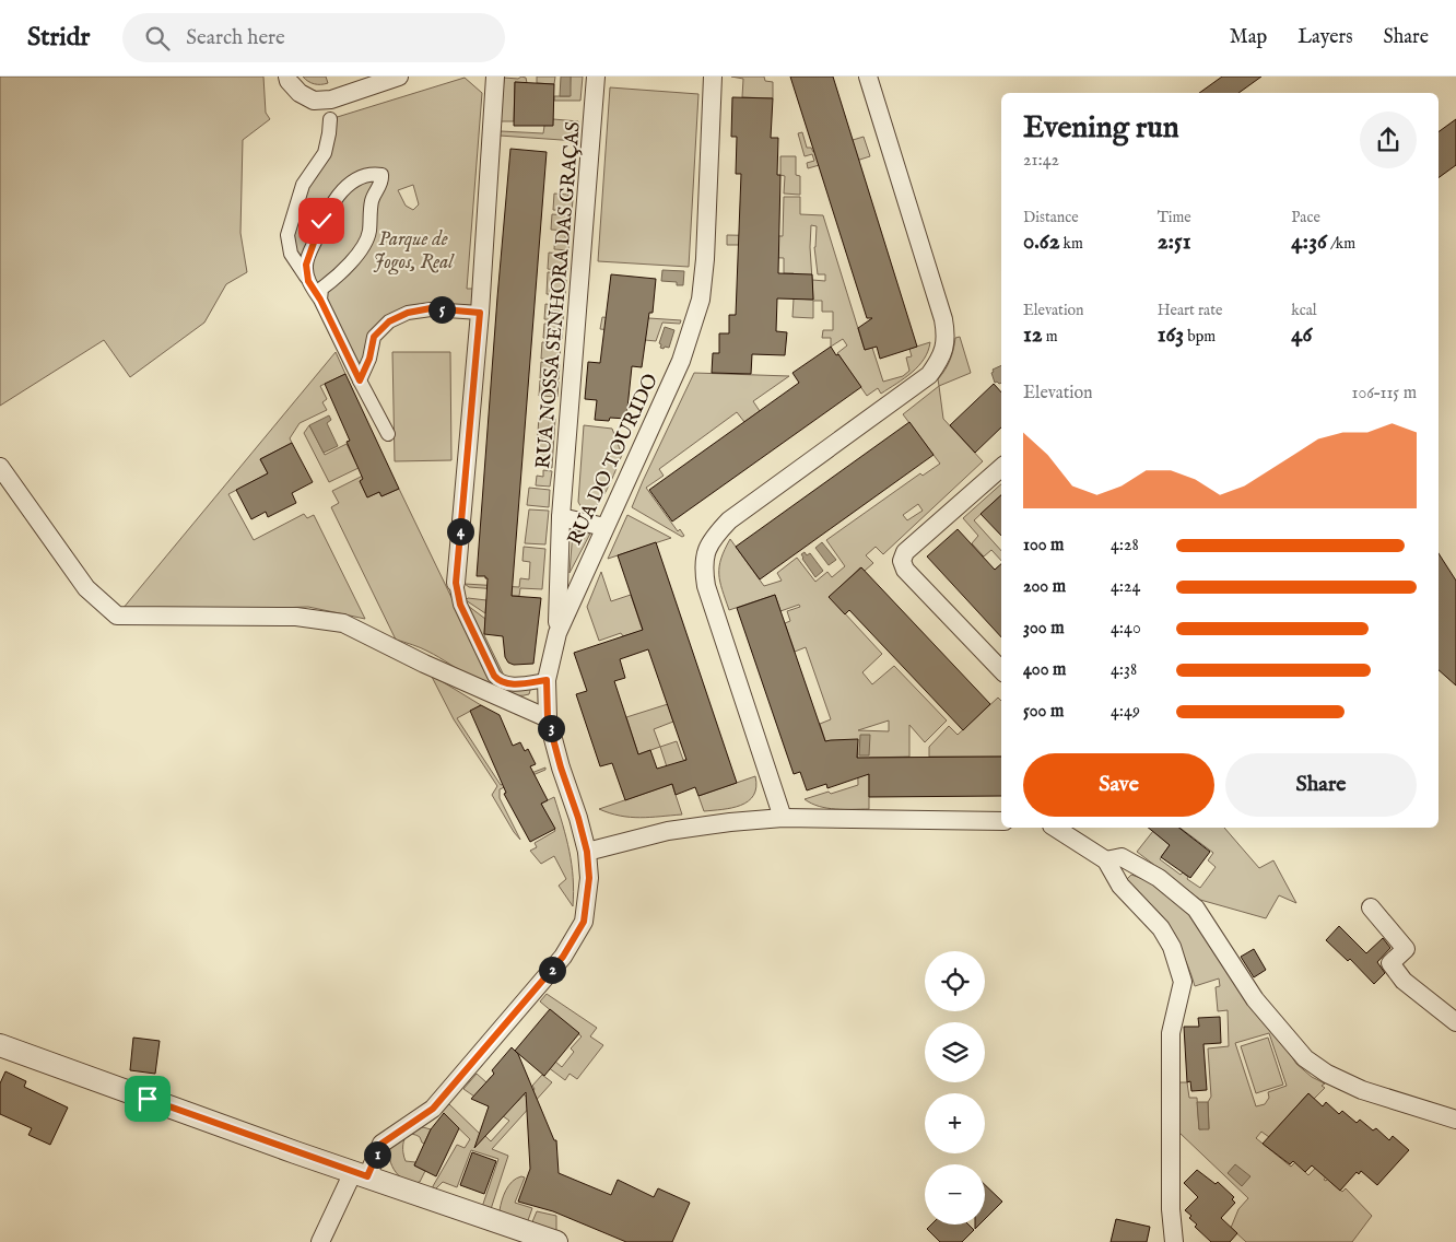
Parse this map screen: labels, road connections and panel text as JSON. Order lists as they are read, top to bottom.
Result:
{
  "streets": {
    "street": ["RUA NOSSA SENHORA DAS GRAÇAS", "RUA DO TOURIDO"]
  },
  "crossings": [
    ["RUA NOSSA SENHORA DAS GRAÇAS", "RUA DO TOURIDO"]
  ],
  "parks": ["Parque de Jogos, Real"],
  "page": {
    "header": "Stridr",
    "search": "Search here",
    "nav": ["Map", "Layers", "Share"],
    "heading": ["Evening run", "21:42"],
    "stats": [
      ["Distance", "0.62 km"],
      ["Time", "2:51"],
      ["Pace", "4:36 /km"],
      ["Elevation", "12 m"],
      ["Heart rate", "163 bpm"],
      ["kcal", "46"]
    ],
    "pins": [
      "5",
      "4",
      "3",
      "2",
      "1"
    ],
    "chart": ["Elevation", "106–115 m"],
    "list": [
      {
        "name": "100 m",
        "note": "4:28"
      },
      {
        "name": "200 m",
        "note": "4:24"
      },
      {
        "name": "300 m",
        "note": "4:40"
      },
      {
        "name": "400 m",
        "note": "4:38"
      },
      {
        "name": "500 m",
        "note": "4:49"
      }
    ],
    "buttons": ["Save", "Share"],
    "map_buttons": ["+", "−"]
  }
}
